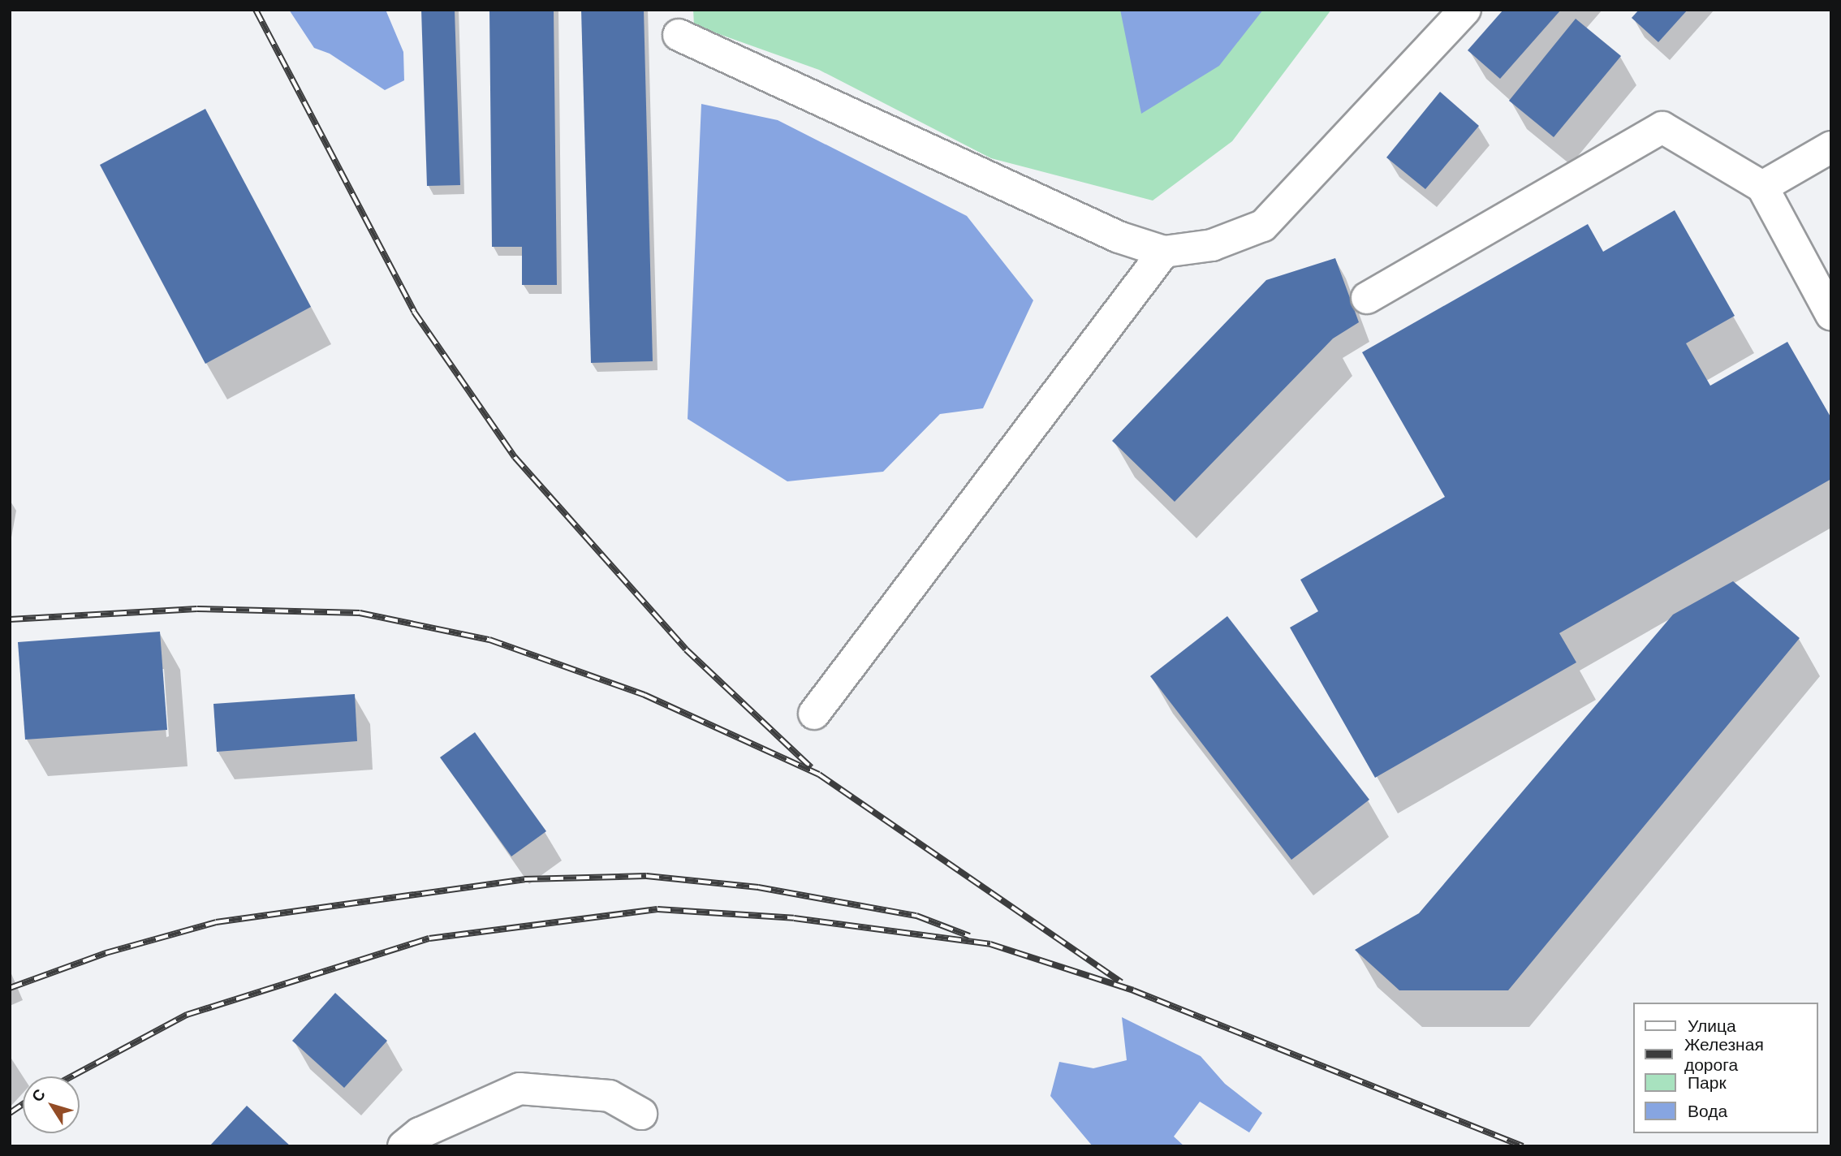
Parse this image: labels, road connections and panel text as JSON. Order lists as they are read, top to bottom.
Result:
{
  "legend": [
    "Улица",
    "Железная дорога",
    "Парк",
    "Вода"
  ],
  "north": "top left"
}
